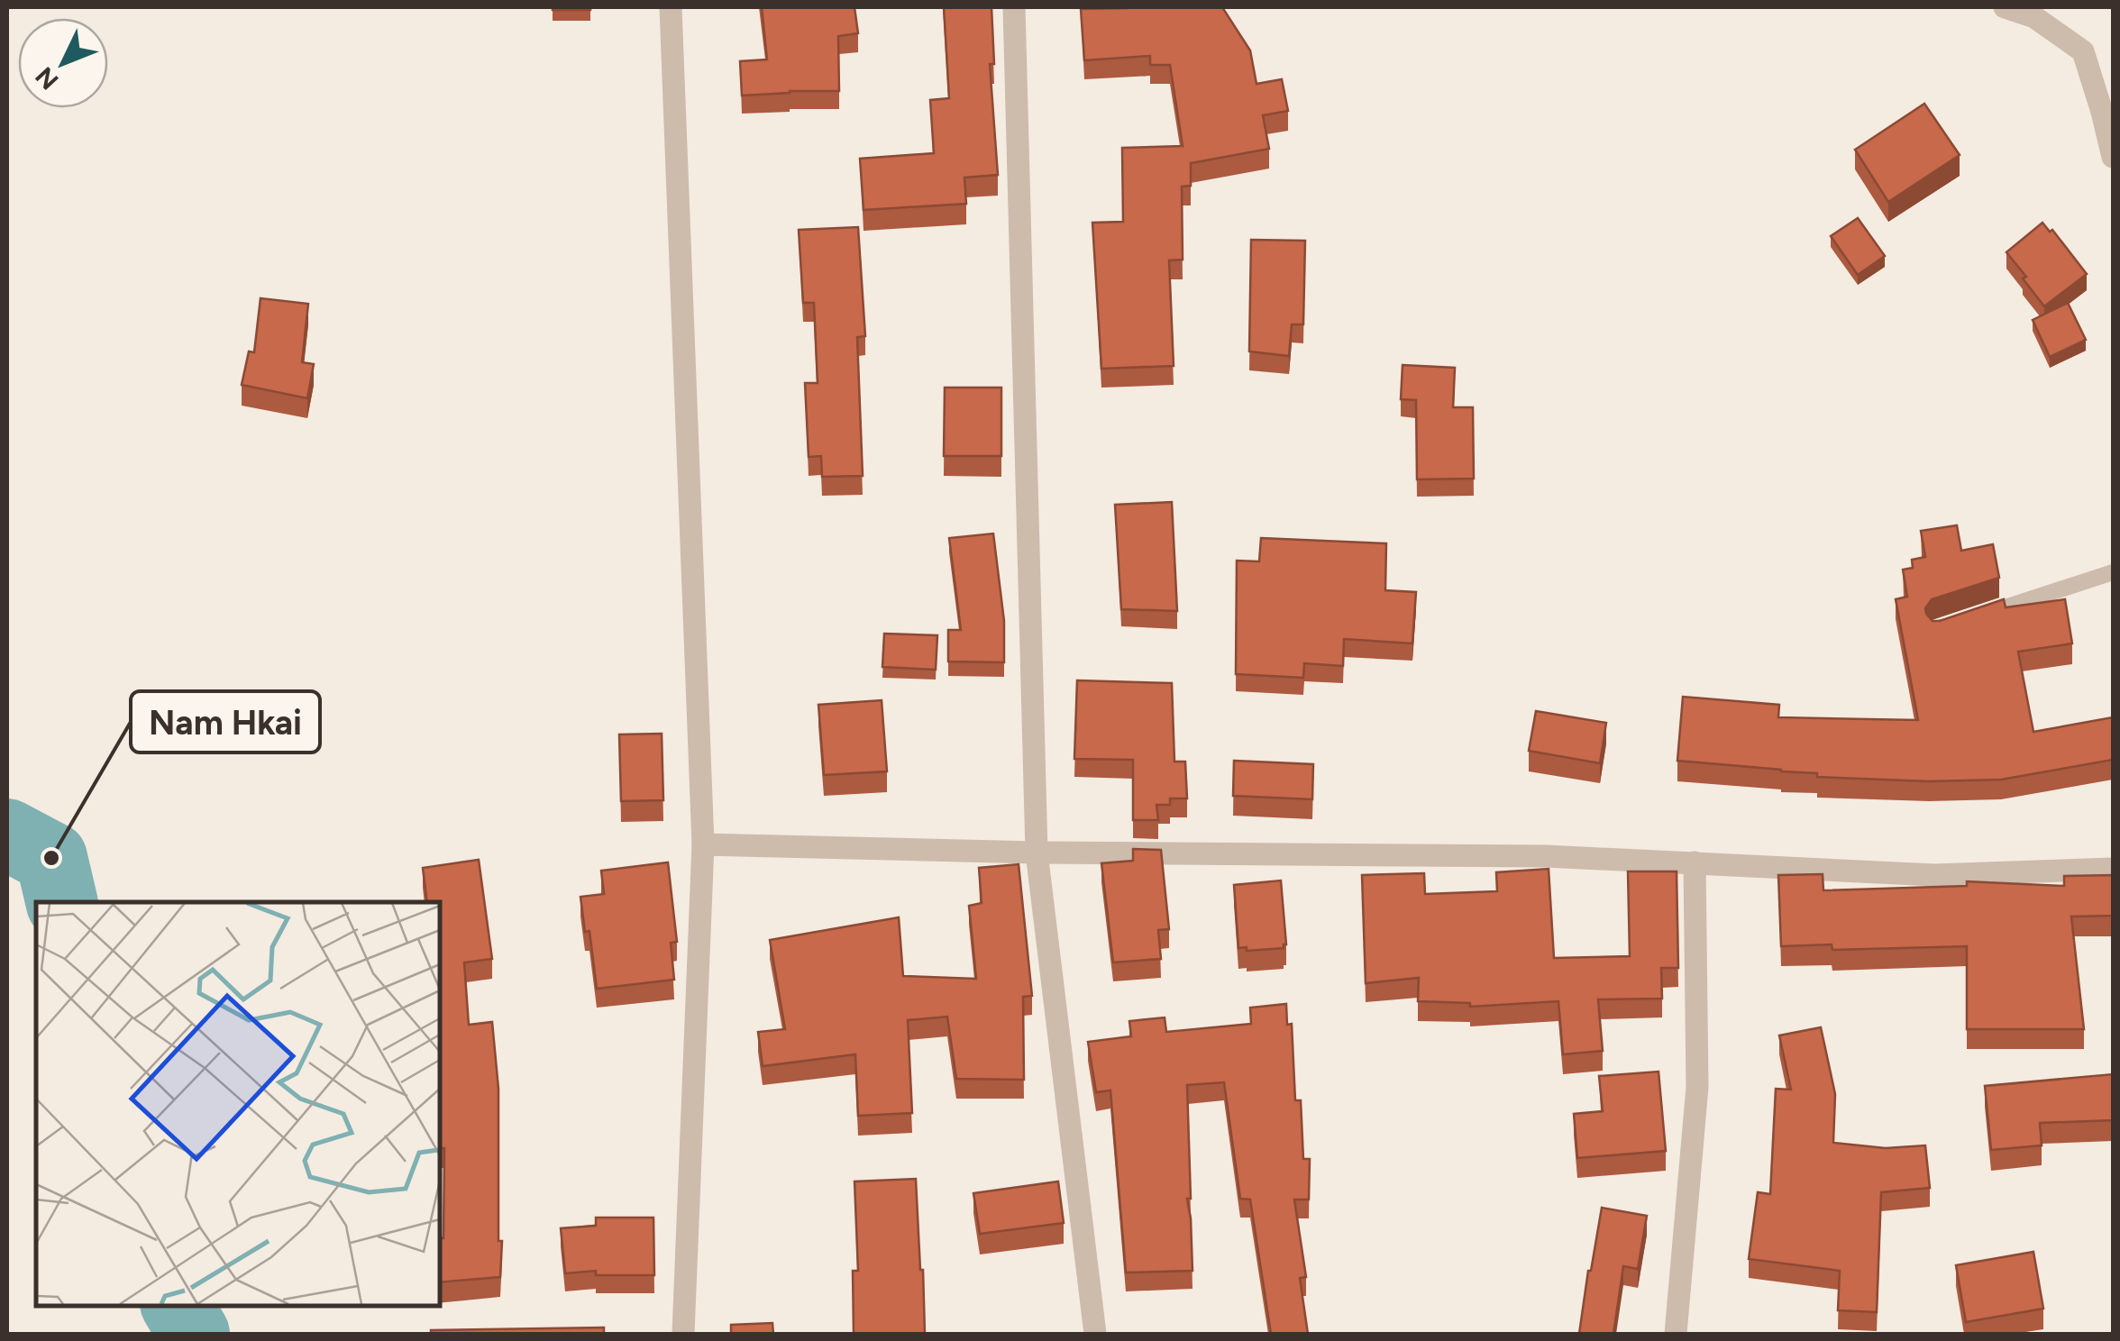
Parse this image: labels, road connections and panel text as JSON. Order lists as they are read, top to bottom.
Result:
{
  "places": ["Nam Hkai"],
  "north": "bottom left"
}
